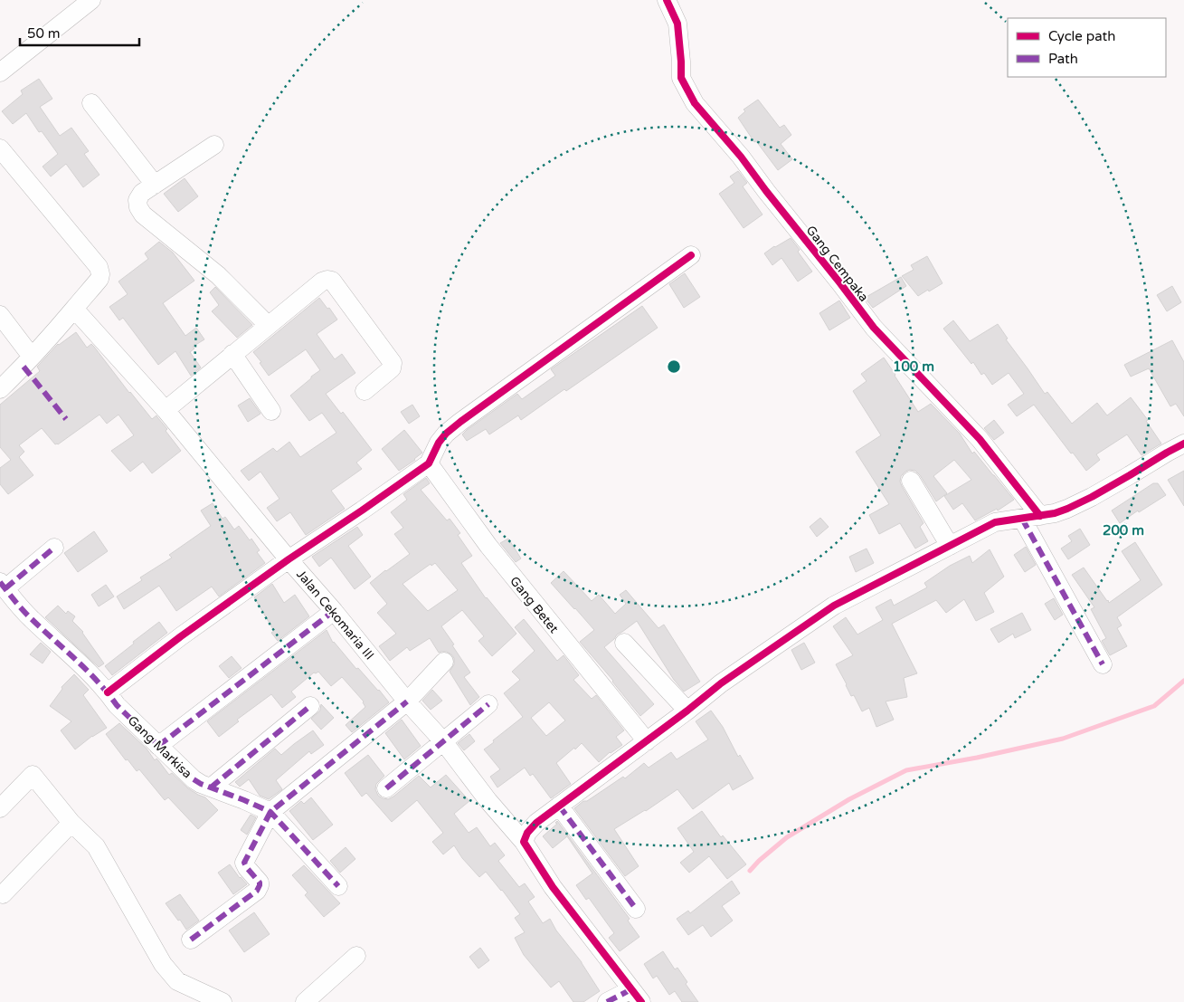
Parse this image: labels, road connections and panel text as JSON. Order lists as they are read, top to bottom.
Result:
{
  "streets": {
    "street": [
      "Gang Cempaka",
      "Gang Betet",
      "Jalan Cekomaria III",
      "Gang Markisa"
    ]
  },
  "legend": ["Cycle path", "Path"],
  "scale_bar": "50 m",
  "rings": ["100 m", "200 m"]
}
